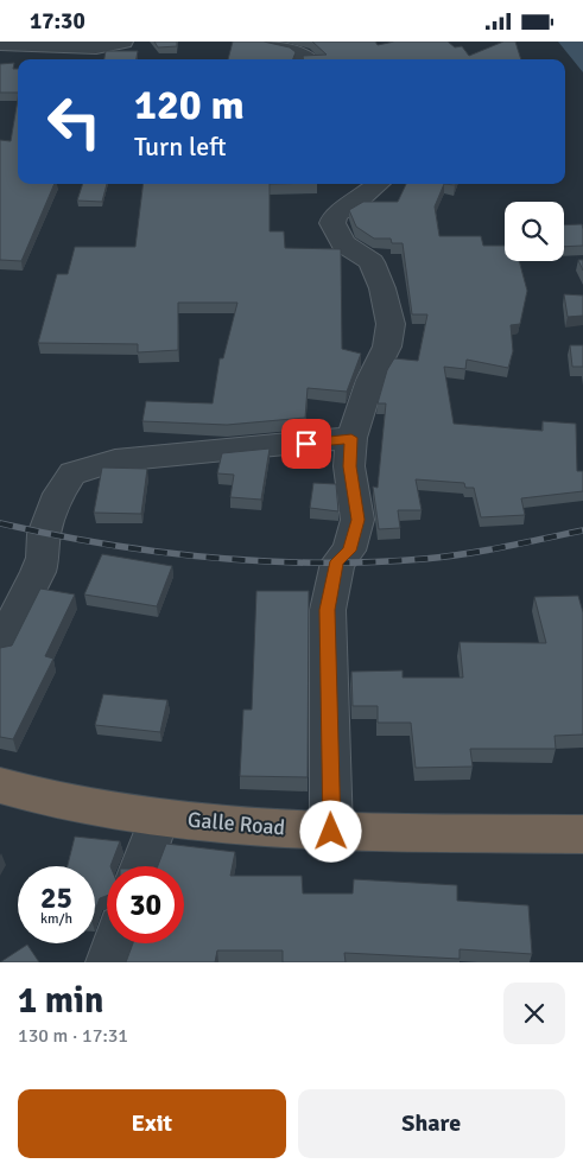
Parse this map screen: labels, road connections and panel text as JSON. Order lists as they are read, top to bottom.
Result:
{
  "streets": {
    "highway": ["Galle Road"]
  },
  "page": {
    "status": "17:30",
    "turn": ["120 m", "Turn left"],
    "speed": "25 km/h",
    "limit": "30",
    "heading": ["1 min", "130 m · 17:31"],
    "buttons": ["Exit", "Share"]
  }
}
